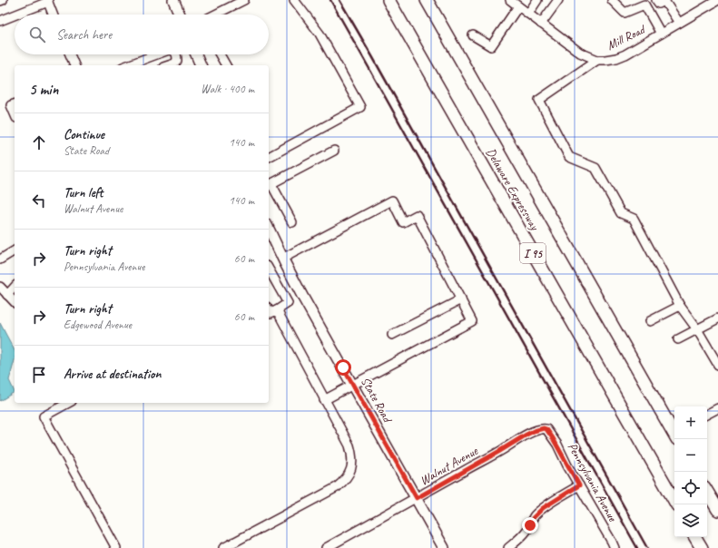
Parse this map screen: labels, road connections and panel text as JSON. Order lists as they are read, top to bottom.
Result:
{
  "streets": {
    "highway": ["Delaware Expressway", "I 95"],
    "main road": ["State Road"],
    "street": ["Mill Road", "Walnut Avenue", "Pennsylvania Avenue"]
  },
  "crossings": [
    ["State Road", "Walnut Avenue"],
    ["Walnut Avenue", "Pennsylvania Avenue"]
  ],
  "page": {
    "search": "Search here",
    "heading": ["5 min", "Walk · 400 m"],
    "list": [
      ["Continue", "State Road", "140 m"],
      ["Turn left", "Walnut Avenue", "140 m"],
      ["Turn right", "Pennsylvania Avenue", "60 m"],
      ["Turn right", "Edgewood Avenue", "60 m"],
      "Arrive at destination"
    ],
    "map_buttons": ["+", "−"]
  }
}
